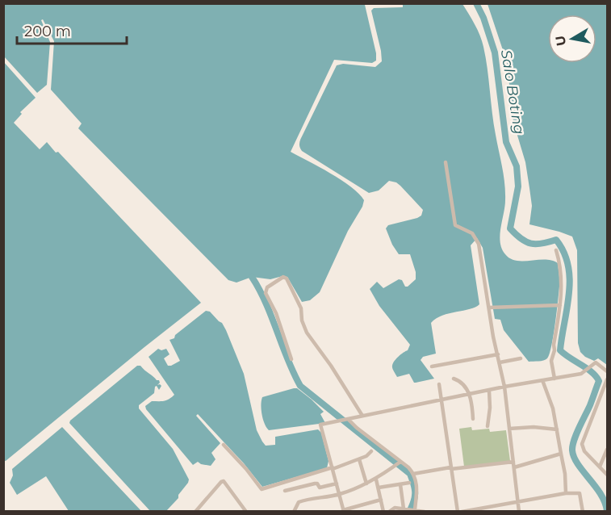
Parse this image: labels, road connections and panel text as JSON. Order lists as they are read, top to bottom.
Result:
{
  "water": ["Salo Boting"],
  "scale_bar": "200 m",
  "north": "left"
}
